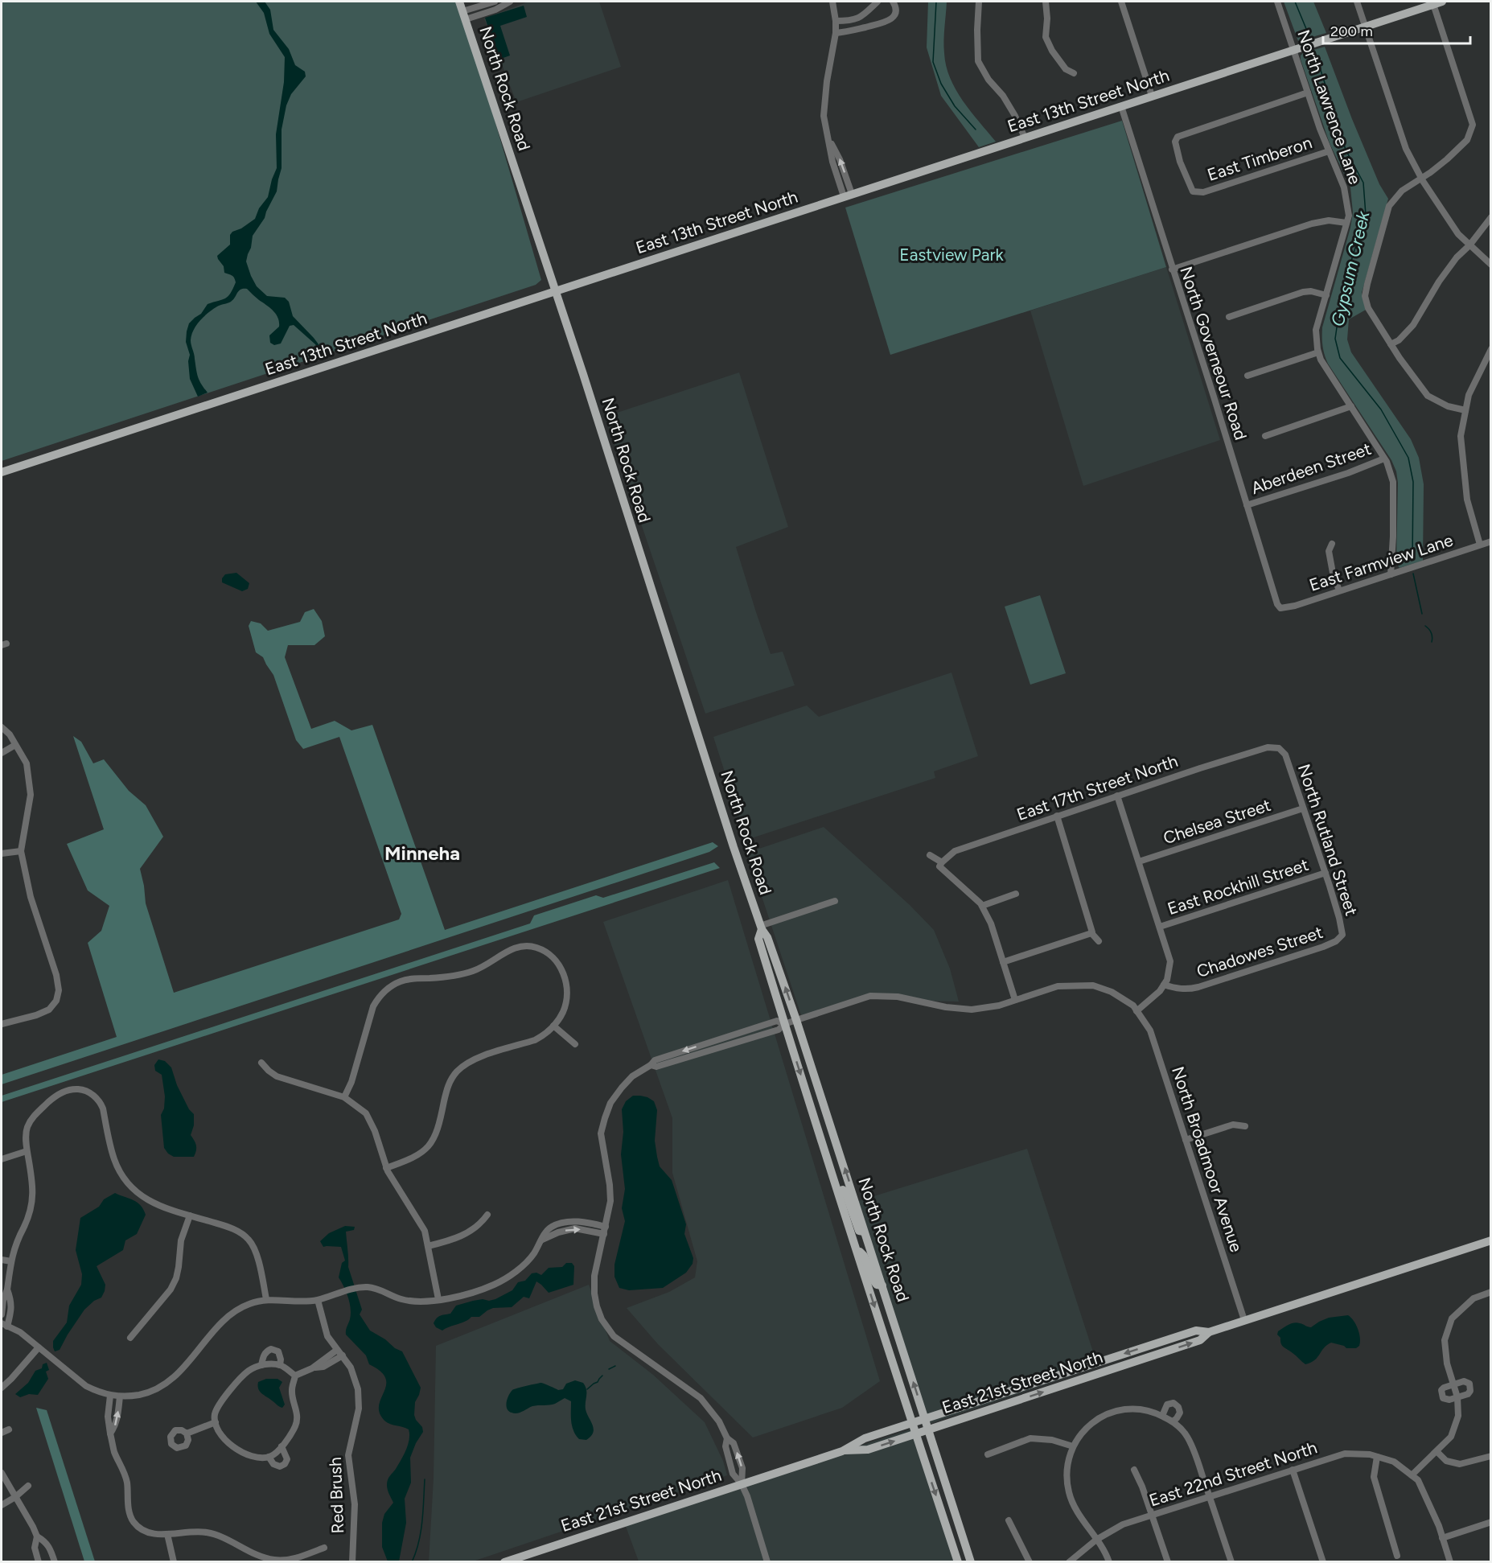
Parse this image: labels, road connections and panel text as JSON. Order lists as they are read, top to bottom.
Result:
{
  "streets": {
    "main road": ["North Rock Road", "East 13th Street North", "East 21st Street North"],
    "street": [
      "North Lawrence Lane",
      "East Timberon",
      "North Governeour Road",
      "Aberdeen Street",
      "East Farmview Lane",
      "East 17th Street North",
      "Chelsea Street",
      "North Rutland Street",
      "East Rockhill Street",
      "Chadowes Street",
      "North Broadmoor Avenue",
      "East 22nd Street North",
      "Red Brush"
    ]
  },
  "crossings": [
    ["North Rock Road", "East 13th Street North"],
    ["North Rock Road", "East 21st Street North"],
    ["East 13th Street North", "North Lawrence Lane"],
    ["East 13th Street North", "North Governeour Road"],
    ["North Lawrence Lane", "East Timberon"],
    ["North Lawrence Lane", "Aberdeen Street"],
    ["North Lawrence Lane", "East Farmview Lane"],
    ["North Governeour Road", "Aberdeen Street"],
    ["North Governeour Road", "East Farmview Lane"],
    ["East 17th Street North", "North Rutland Street"],
    ["Chelsea Street", "North Rutland Street"],
    ["North Rutland Street", "East Rockhill Street"],
    ["North Rutland Street", "Chadowes Street"],
    ["North Broadmoor Avenue", "East 21st Street North"]
  ],
  "districts": ["Minneha"],
  "water": ["Gypsum Creek"],
  "parks": ["Eastview Park"],
  "scale_bar": "200 m"
}
